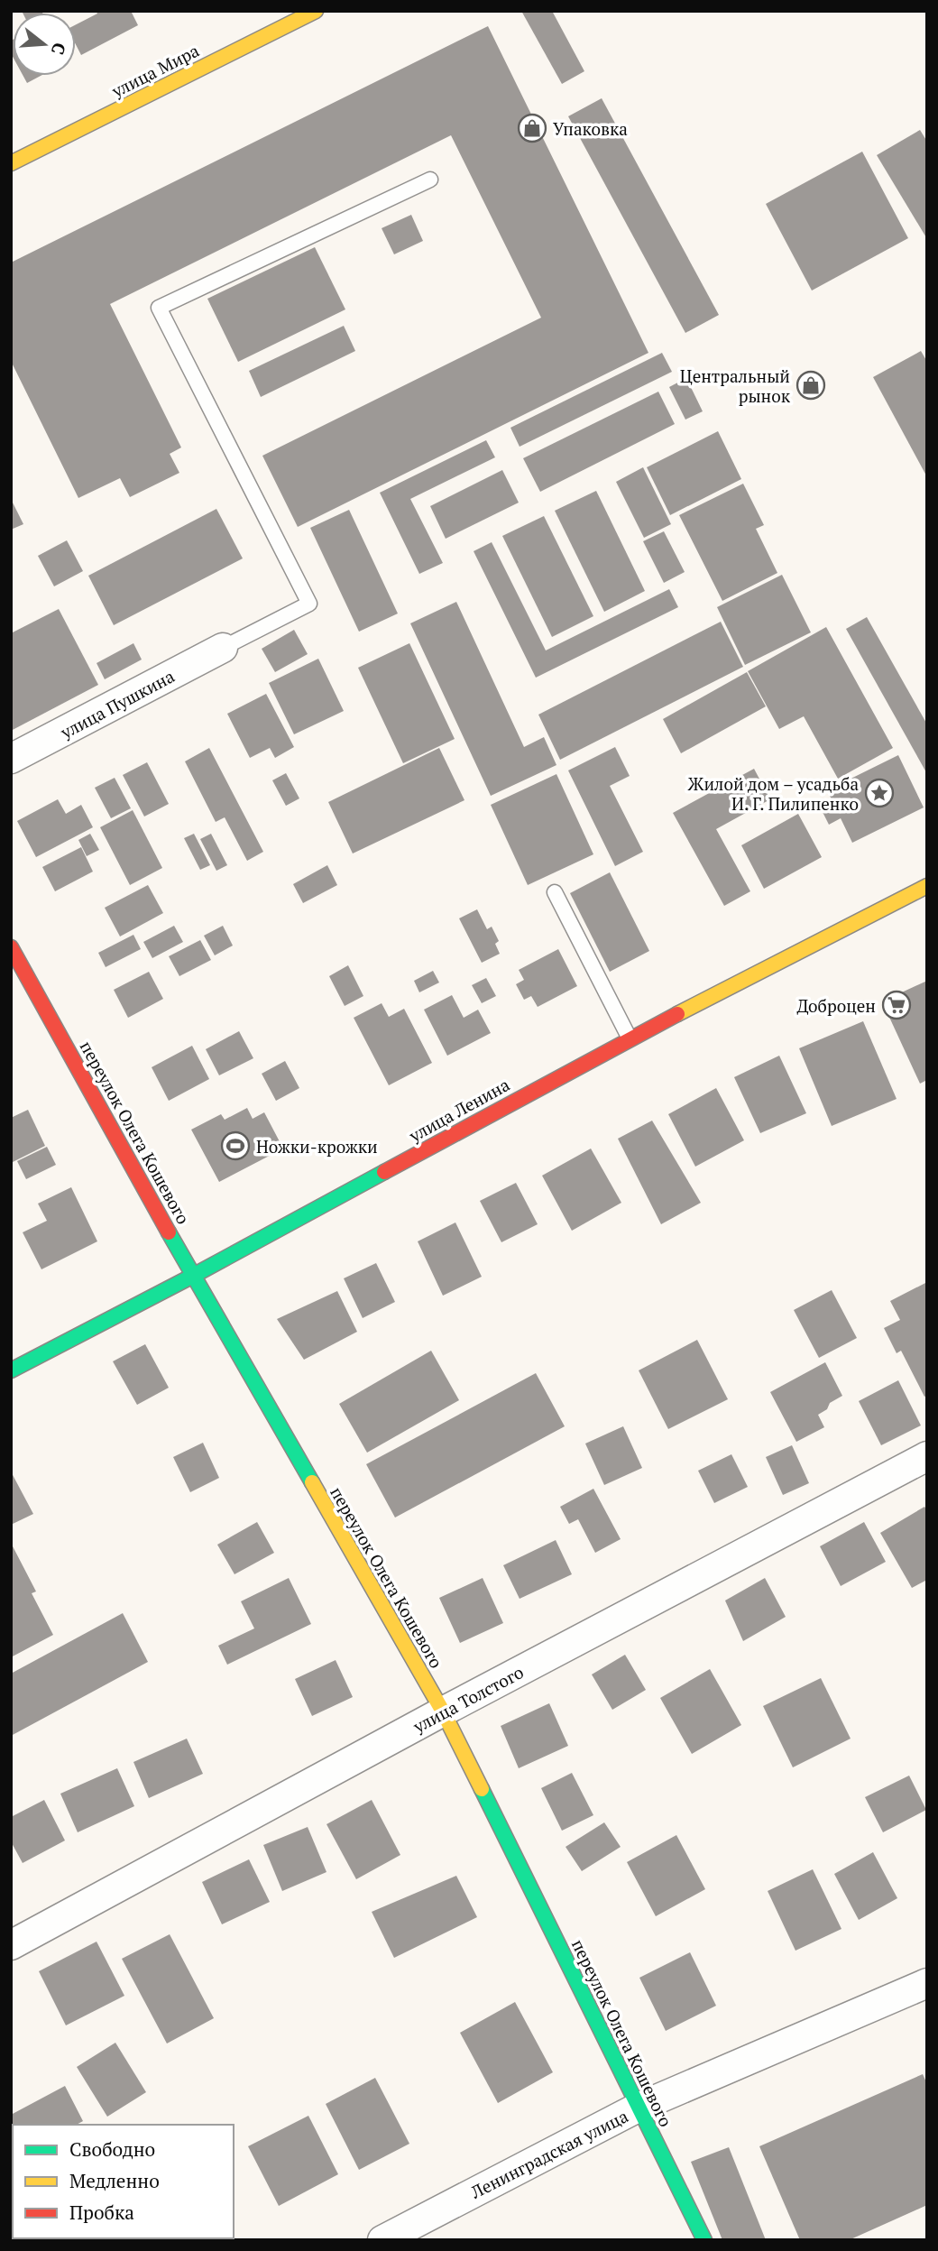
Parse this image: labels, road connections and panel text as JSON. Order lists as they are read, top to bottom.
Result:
{
  "streets": {
    "street": [
      "улица Мира",
      "улица Пушкина",
      "улица Ленина",
      "переулок Олега Кошевого",
      "улица Толстого",
      "Ленинградская улица"
    ]
  },
  "crossings": [
    ["улица Ленина", "переулок Олега Кошевого"],
    ["переулок Олега Кошевого", "улица Толстого"],
    ["переулок Олега Кошевого", "Ленинградская улица"]
  ],
  "places": {
    "shop": ["Упаковка", "Центральный рынок"],
    "place": ["Жилой дом – усадьба И. Г. Пилипенко"],
    "supermarket": ["Доброцен"],
    "sports": ["Ножки-крожки"]
  },
  "legend": ["Свободно", "Медленно", "Пробка"],
  "north": "right"
}
